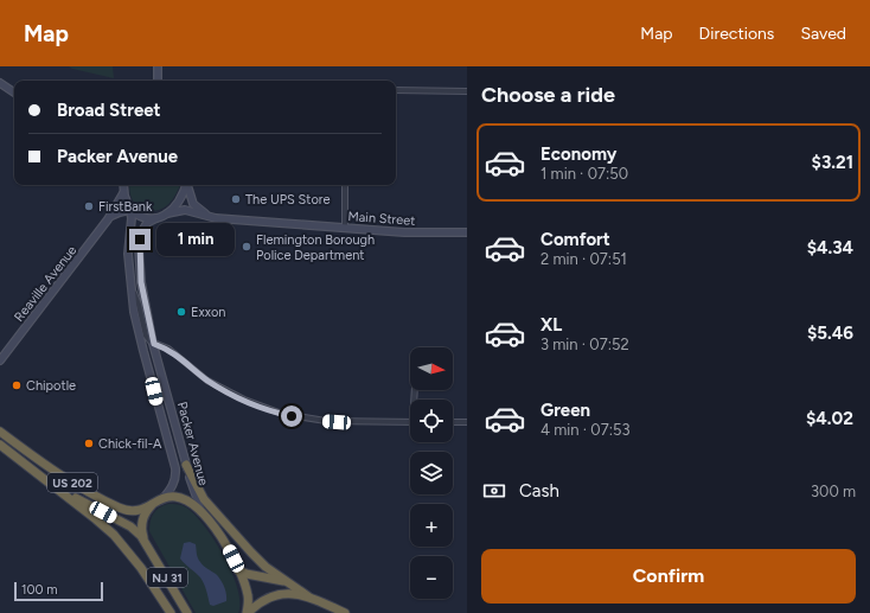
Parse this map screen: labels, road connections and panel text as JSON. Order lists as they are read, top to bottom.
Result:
{
  "streets": {
    "highway": ["US 202", "NJ 31"],
    "main road": ["Main Street", "Reaville Avenue", "Packer Avenue"]
  },
  "crossings": [
    ["Reaville Avenue", "Packer Avenue"],
    ["Packer Avenue", "US 202"],
    ["US 202", "NJ 31"]
  ],
  "places": [
    "The UPS Store",
    "FirstBank",
    "Flemington Borough Police Department",
    "Exxon",
    "Chipotle",
    "Chick-fil-A"
  ],
  "scale_bar": "100 m",
  "north": "right",
  "page": {
    "header": "Map",
    "nav": ["Map", "Directions", "Saved"],
    "heading": "Choose a ride",
    "banner": ["Broad Street", "Packer Avenue"],
    "list": [
      {
        "name": "Economy",
        "note": "1 min · 07:50",
        "value": "$3.21"
      },
      {
        "name": "Comfort",
        "note": "2 min · 07:51",
        "value": "$4.34"
      },
      {
        "name": "XL",
        "note": "3 min · 07:52",
        "value": "$5.46"
      },
      {
        "name": "Green",
        "note": "4 min · 07:53",
        "value": "$4.02"
      }
    ],
    "bubble": "1 min",
    "map_buttons": ["+", "−"],
    "pay": ["Cash", "300 m"],
    "buttons": "Confirm",
    "scale": "100 m"
  }
}
